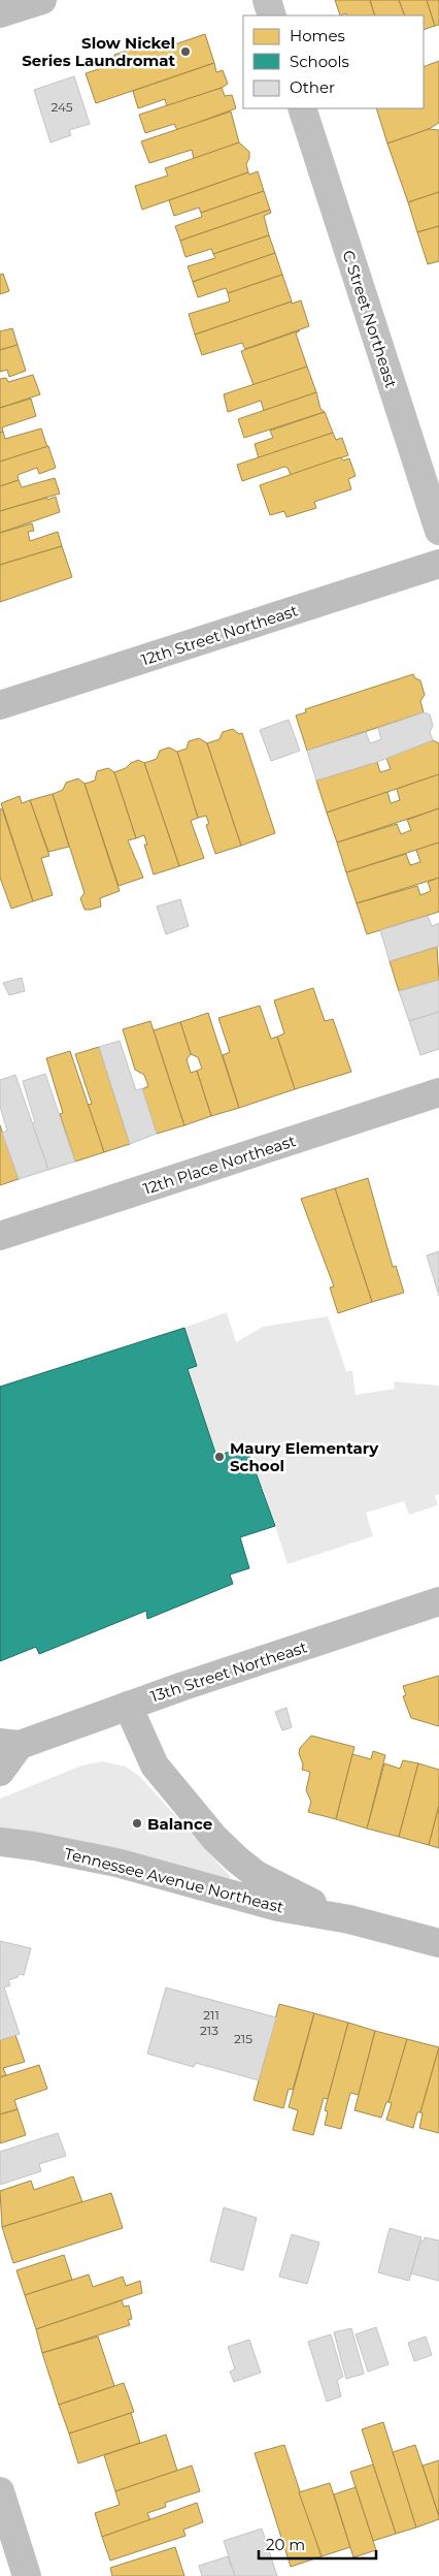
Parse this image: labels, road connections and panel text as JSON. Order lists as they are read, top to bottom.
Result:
{
  "streets": {
    "main road": ["C Street Northeast"],
    "street": [
      "12th Street Northeast",
      "12th Place Northeast",
      "13th Street Northeast",
      "Tennessee Avenue Northeast"
    ]
  },
  "crossings": [
    ["13th Street Northeast", "Tennessee Avenue Northeast"]
  ],
  "places": ["Slow Nickel Series Laundromat", "Maury Elementary School", "Balance"],
  "house_numbers": [
    "245",
    "211",
    "213",
    "215"
  ],
  "legend": ["Homes", "Schools", "Other"],
  "scale_bar": "20 m"
}
